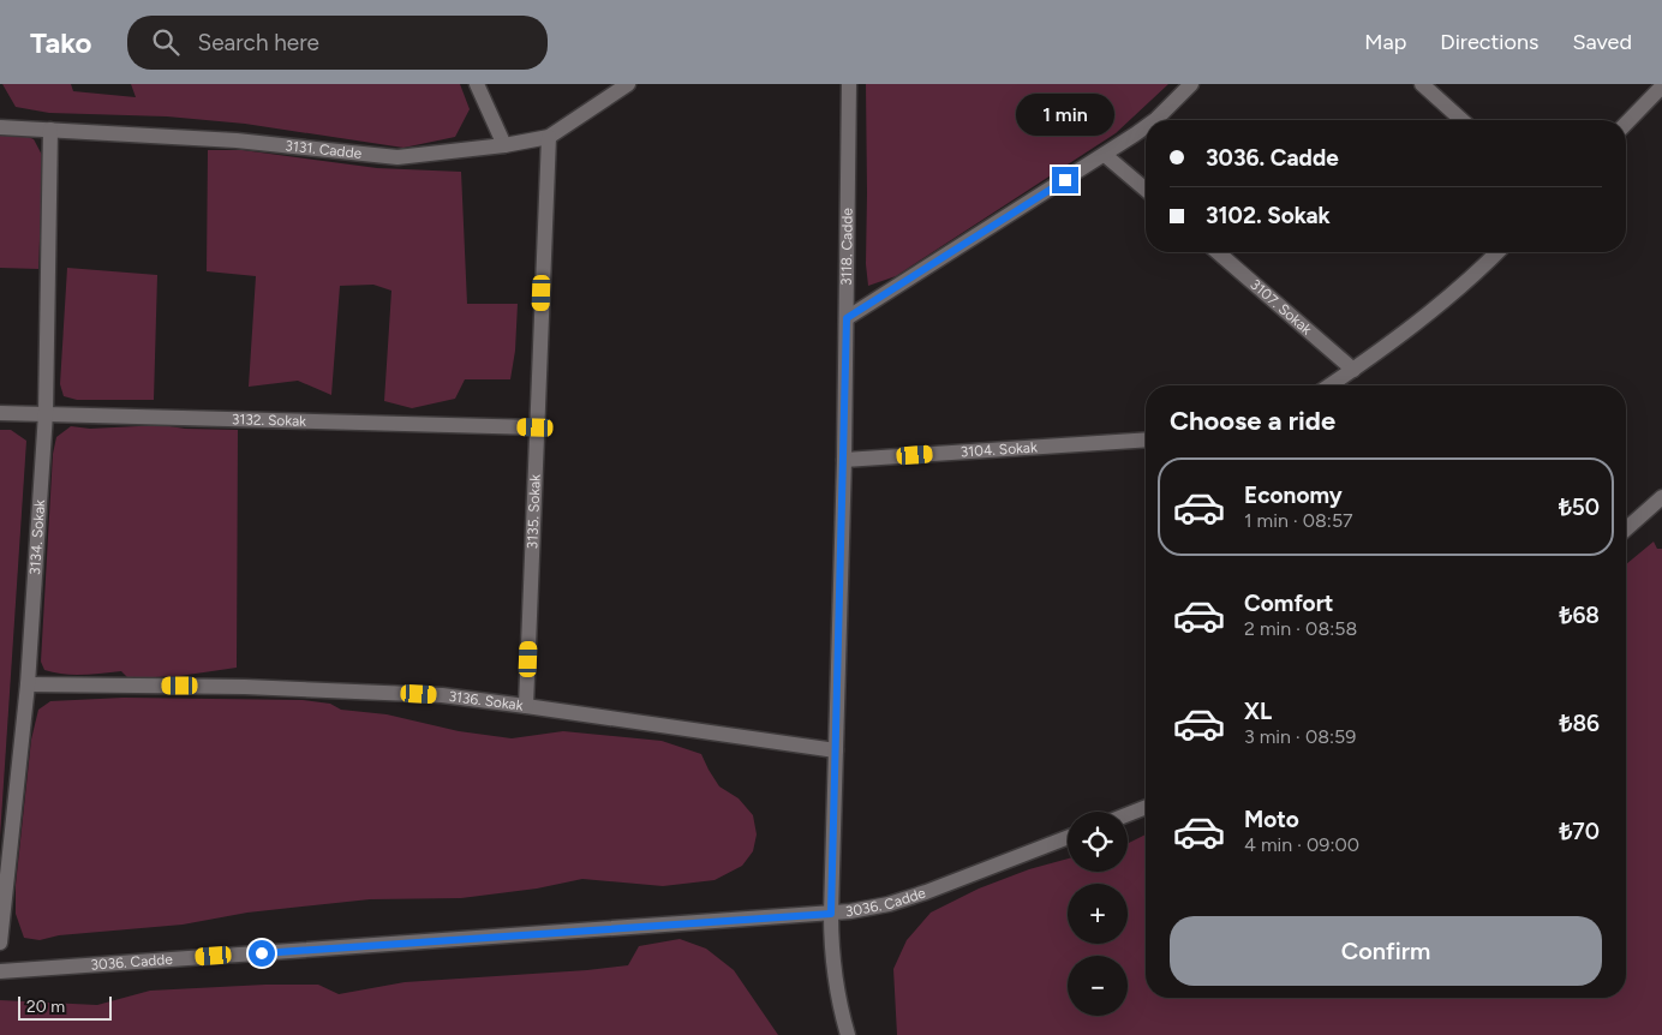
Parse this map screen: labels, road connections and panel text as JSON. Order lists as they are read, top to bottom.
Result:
{
  "streets": {
    "street": [
      "3131. Cadde",
      "3118. Cadde",
      "3107. Sokak",
      "3132. Sokak",
      "3104. Sokak",
      "3135. Sokak",
      "3134. Sokak",
      "3136. Sokak",
      "3036. Cadde"
    ]
  },
  "crossings": [
    ["3131. Cadde", "3135. Sokak"],
    ["3131. Cadde", "3134. Sokak"],
    ["3118. Cadde", "3104. Sokak"],
    ["3118. Cadde", "3136. Sokak"],
    ["3118. Cadde", "3036. Cadde"],
    ["3132. Sokak", "3135. Sokak"],
    ["3132. Sokak", "3134. Sokak"],
    ["3135. Sokak", "3136. Sokak"],
    ["3134. Sokak", "3136. Sokak"]
  ],
  "scale_bar": "20 m",
  "page": {
    "header": "Tako",
    "search": "Search here",
    "nav": ["Map", "Directions", "Saved"],
    "bubble": "1 min",
    "banner": ["3036. Cadde", "3102. Sokak"],
    "heading": "Choose a ride",
    "list": [
      {
        "name": "Economy",
        "note": "1 min · 08:57",
        "value": "₺50"
      },
      {
        "name": "Comfort",
        "note": "2 min · 08:58",
        "value": "₺68"
      },
      {
        "name": "XL",
        "note": "3 min · 08:59",
        "value": "₺86"
      },
      {
        "name": "Moto",
        "note": "4 min · 09:00",
        "value": "₺70"
      }
    ],
    "map_buttons": ["+", "−"],
    "buttons": "Confirm",
    "scale": "20 m"
  }
}
